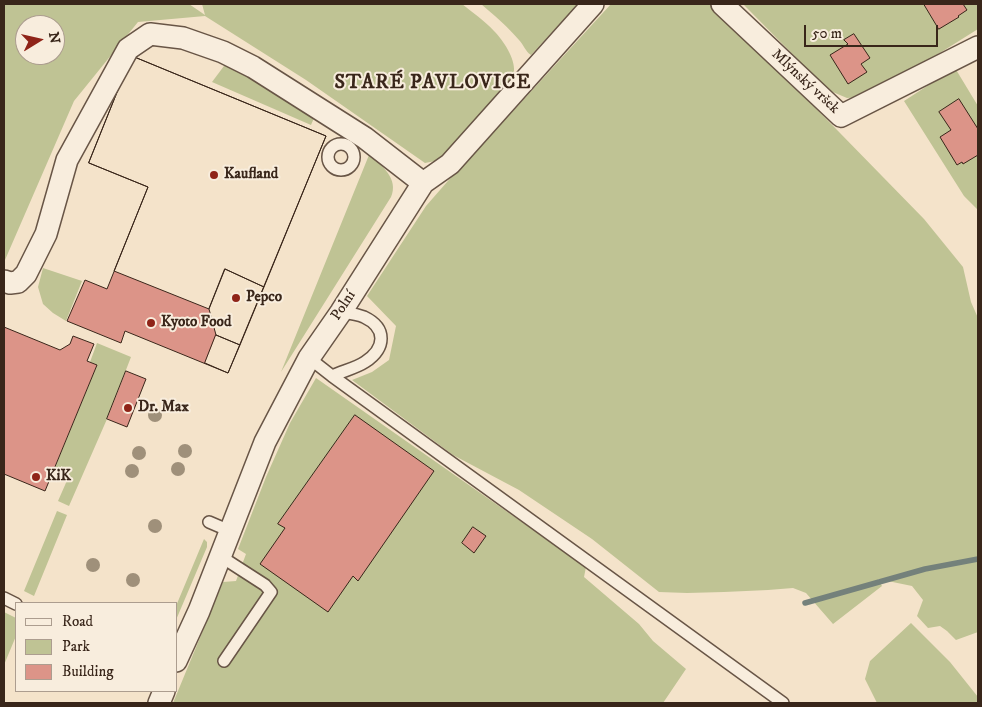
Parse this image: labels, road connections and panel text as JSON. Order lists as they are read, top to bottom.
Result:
{
  "streets": {
    "street": ["Mlýnský vršek", "Polní"]
  },
  "districts": ["STARÉ PAVLOVICE"],
  "places": [
    "Kaufland",
    "Pepco",
    "Kyoto Food",
    "Dr. Max",
    "KiK"
  ],
  "legend": ["Road", "Park", "Building"],
  "scale_bar": "50 m",
  "north": "right"
}
